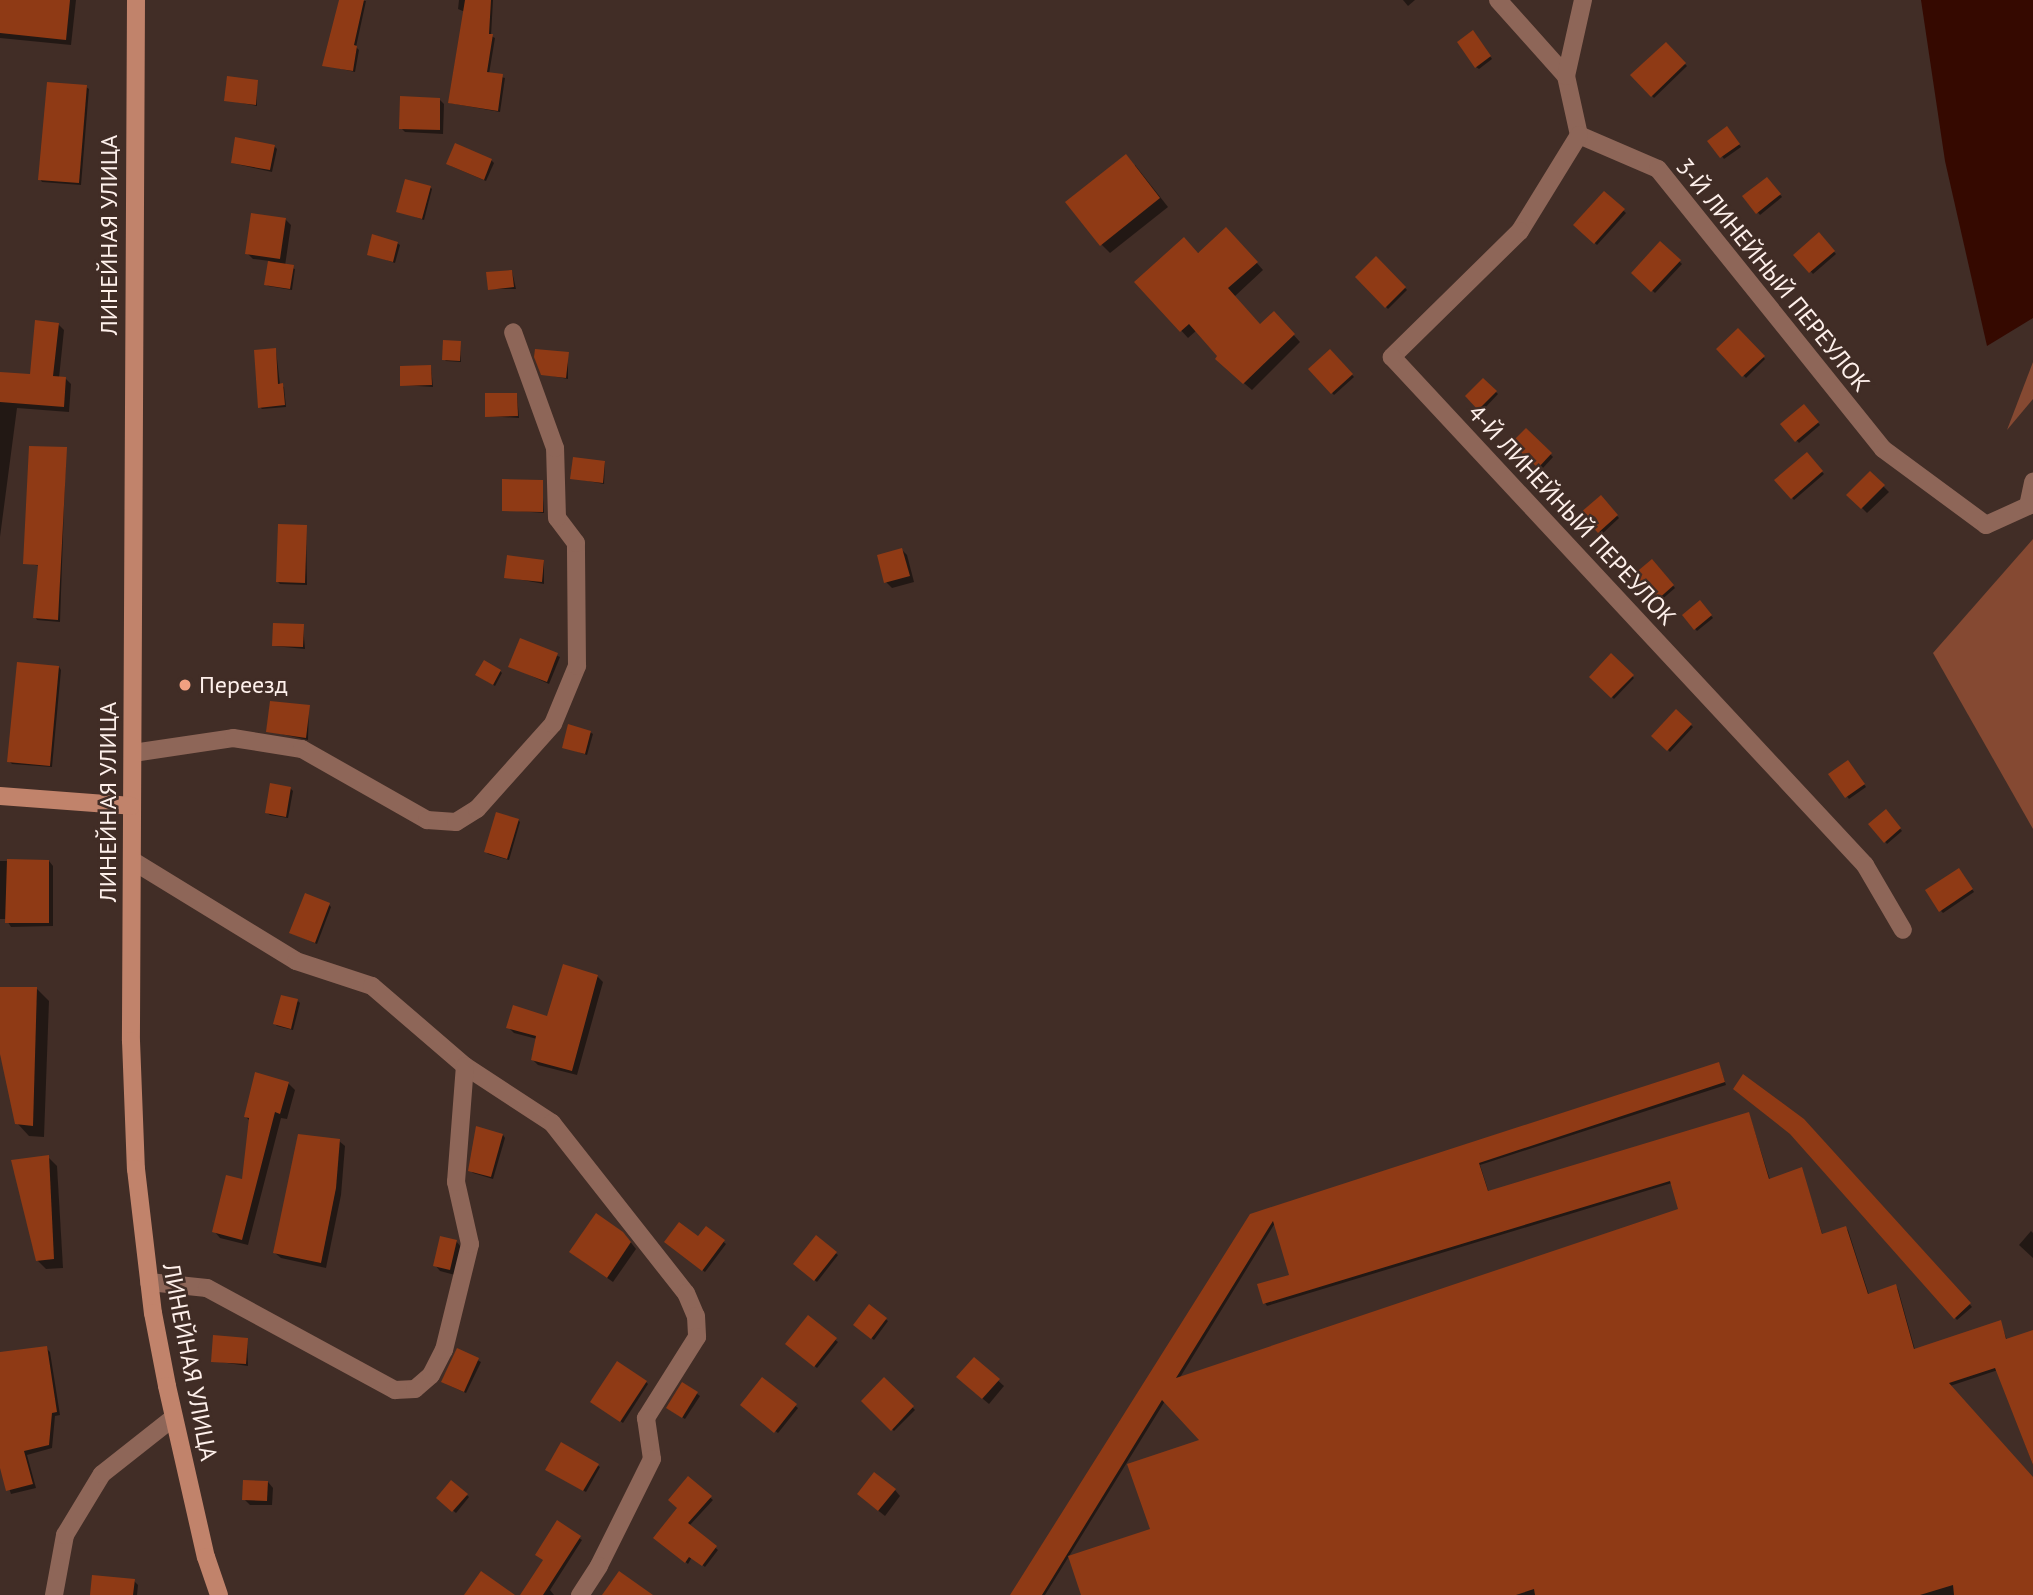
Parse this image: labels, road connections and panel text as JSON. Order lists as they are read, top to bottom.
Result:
{
  "streets": {
    "street": ["ЛИНЕЙНАЯ УЛИЦА", "3-Й ЛИНЕЙНЫЙ ПЕРЕУЛОК", "4-Й ЛИНЕЙНЫЙ ПЕРЕУЛОК"]
  },
  "crossings": [
    ["3-Й ЛИНЕЙНЫЙ ПЕРЕУЛОК", "4-Й ЛИНЕЙНЫЙ ПЕРЕУЛОК"]
  ],
  "places": ["Переезд"]
}
